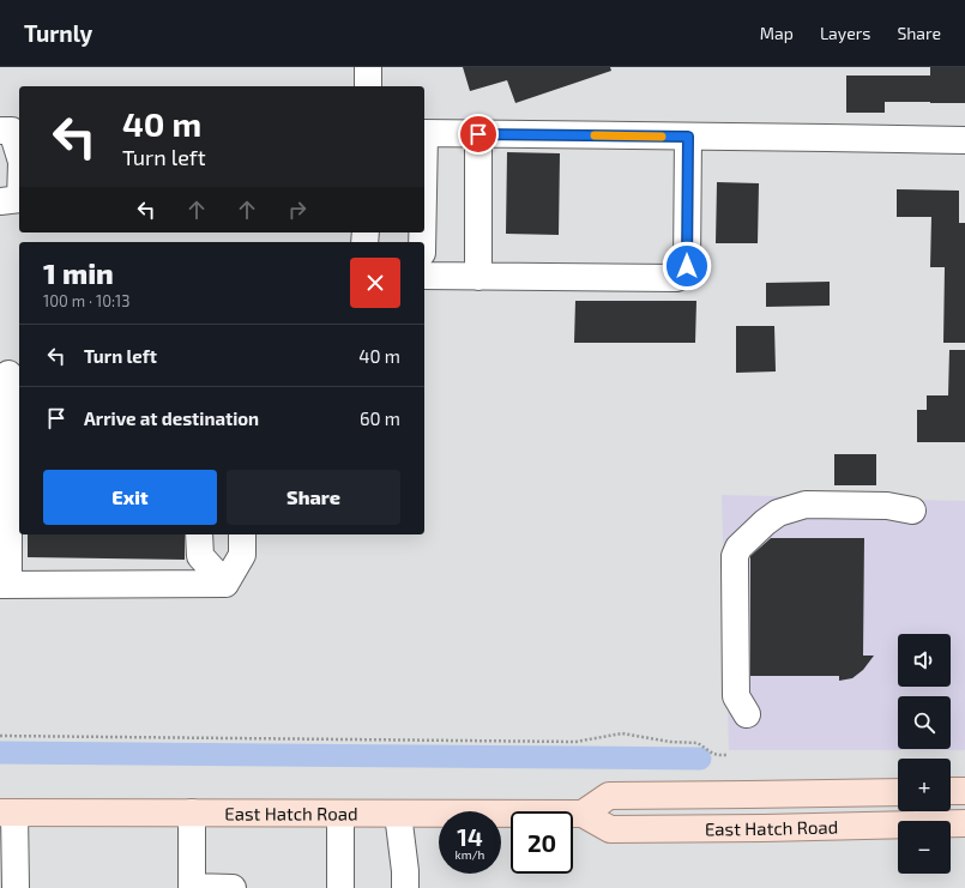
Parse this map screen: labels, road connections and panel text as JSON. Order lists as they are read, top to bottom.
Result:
{
  "streets": {
    "main road": ["East Hatch Road"]
  },
  "page": {
    "header": "Turnly",
    "nav": ["Map", "Layers", "Share"],
    "turn": ["40 m", "Turn left"],
    "heading": ["1 min", "100 m · 10:13"],
    "list": [
      {
        "name": "Turn left",
        "value": "40 m"
      },
      {
        "name": "Arrive at destination",
        "value": "60 m"
      }
    ],
    "buttons": ["Exit", "Share"],
    "map_buttons": ["+", "−"],
    "speed": "14 km/h",
    "limit": "20"
  }
}
